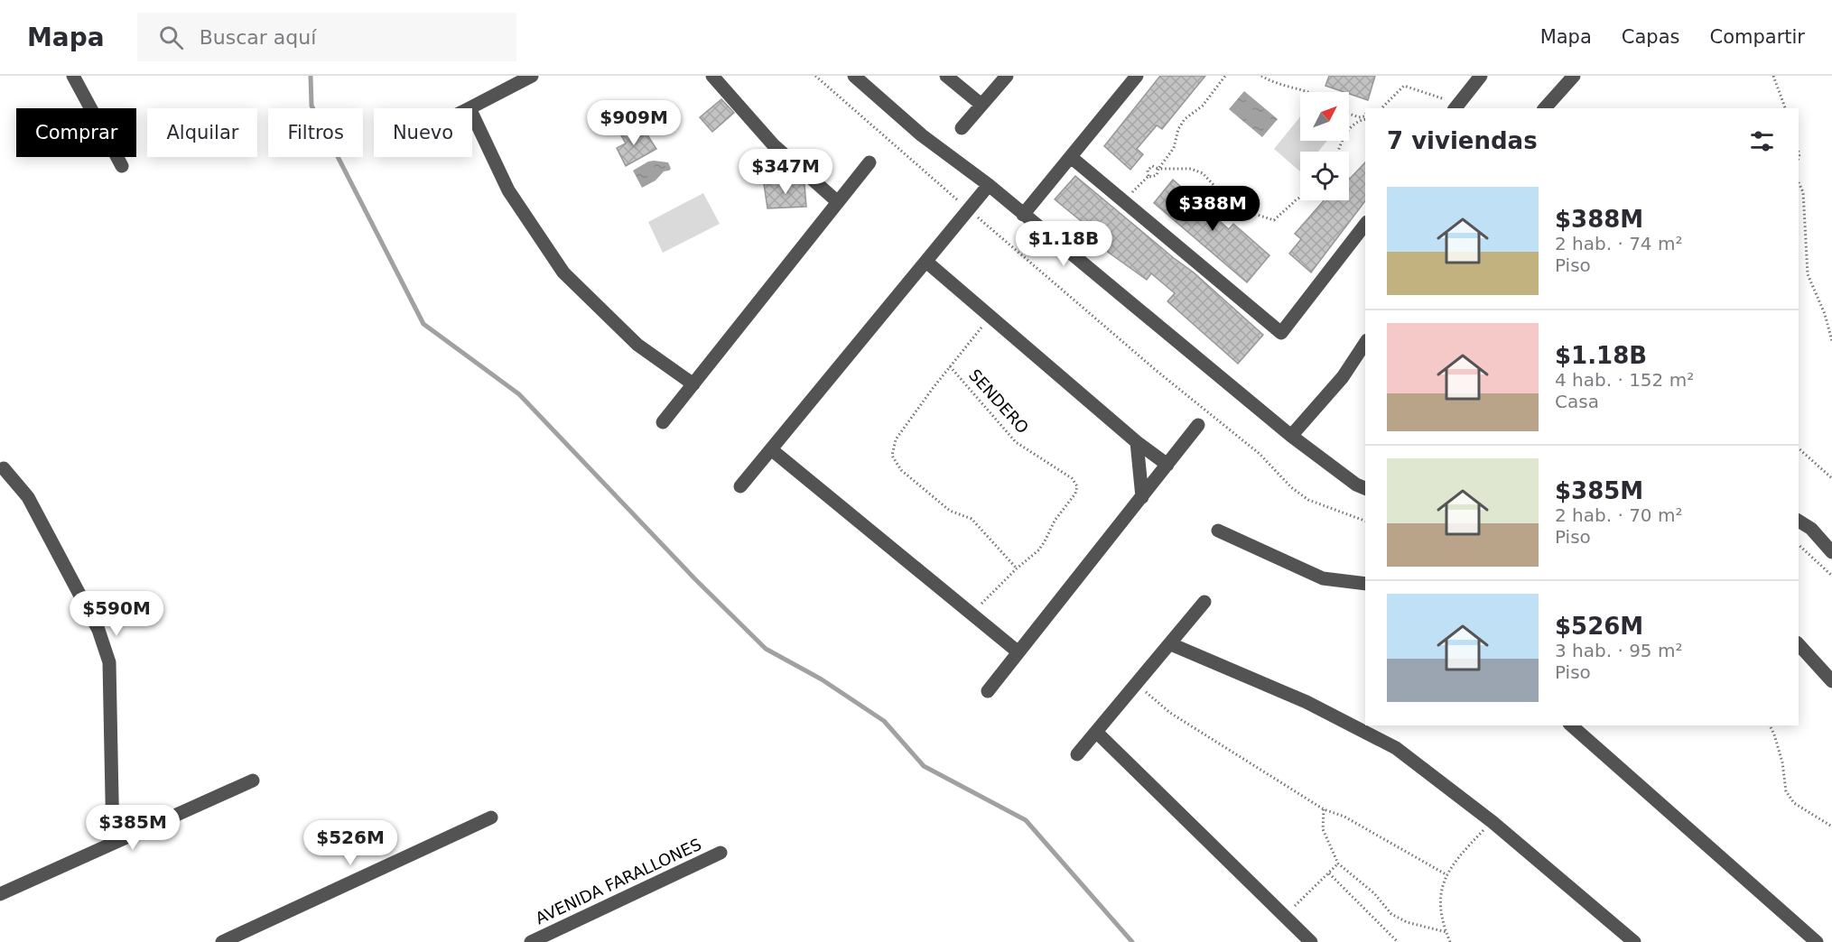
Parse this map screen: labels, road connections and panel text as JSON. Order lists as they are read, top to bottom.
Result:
{
  "streets": {
    "street": ["AVENIDA FARALLONES"],
    "path": ["SENDERO"]
  },
  "north": "top right",
  "page": {
    "header": "Mapa",
    "search": "Buscar aquí",
    "nav": ["Mapa", "Capas", "Compartir"],
    "price": [
      "$909M",
      "$347M",
      "$388M",
      "$1.18B",
      "$590M",
      "$385M",
      "$526M"
    ],
    "chip": [
      "Comprar",
      "Alquilar",
      "Filtros",
      "Nuevo"
    ],
    "heading": "7 viviendas",
    "list": [
      {
        "name": "$388M",
        "note": "2 hab. · 74 m² · Piso"
      },
      {
        "name": "$1.18B",
        "note": "4 hab. · 152 m² · Casa"
      },
      {
        "name": "$385M",
        "note": "2 hab. · 70 m² · Piso"
      },
      {
        "name": "$526M",
        "note": "3 hab. · 95 m² · Piso"
      }
    ]
  }
}
